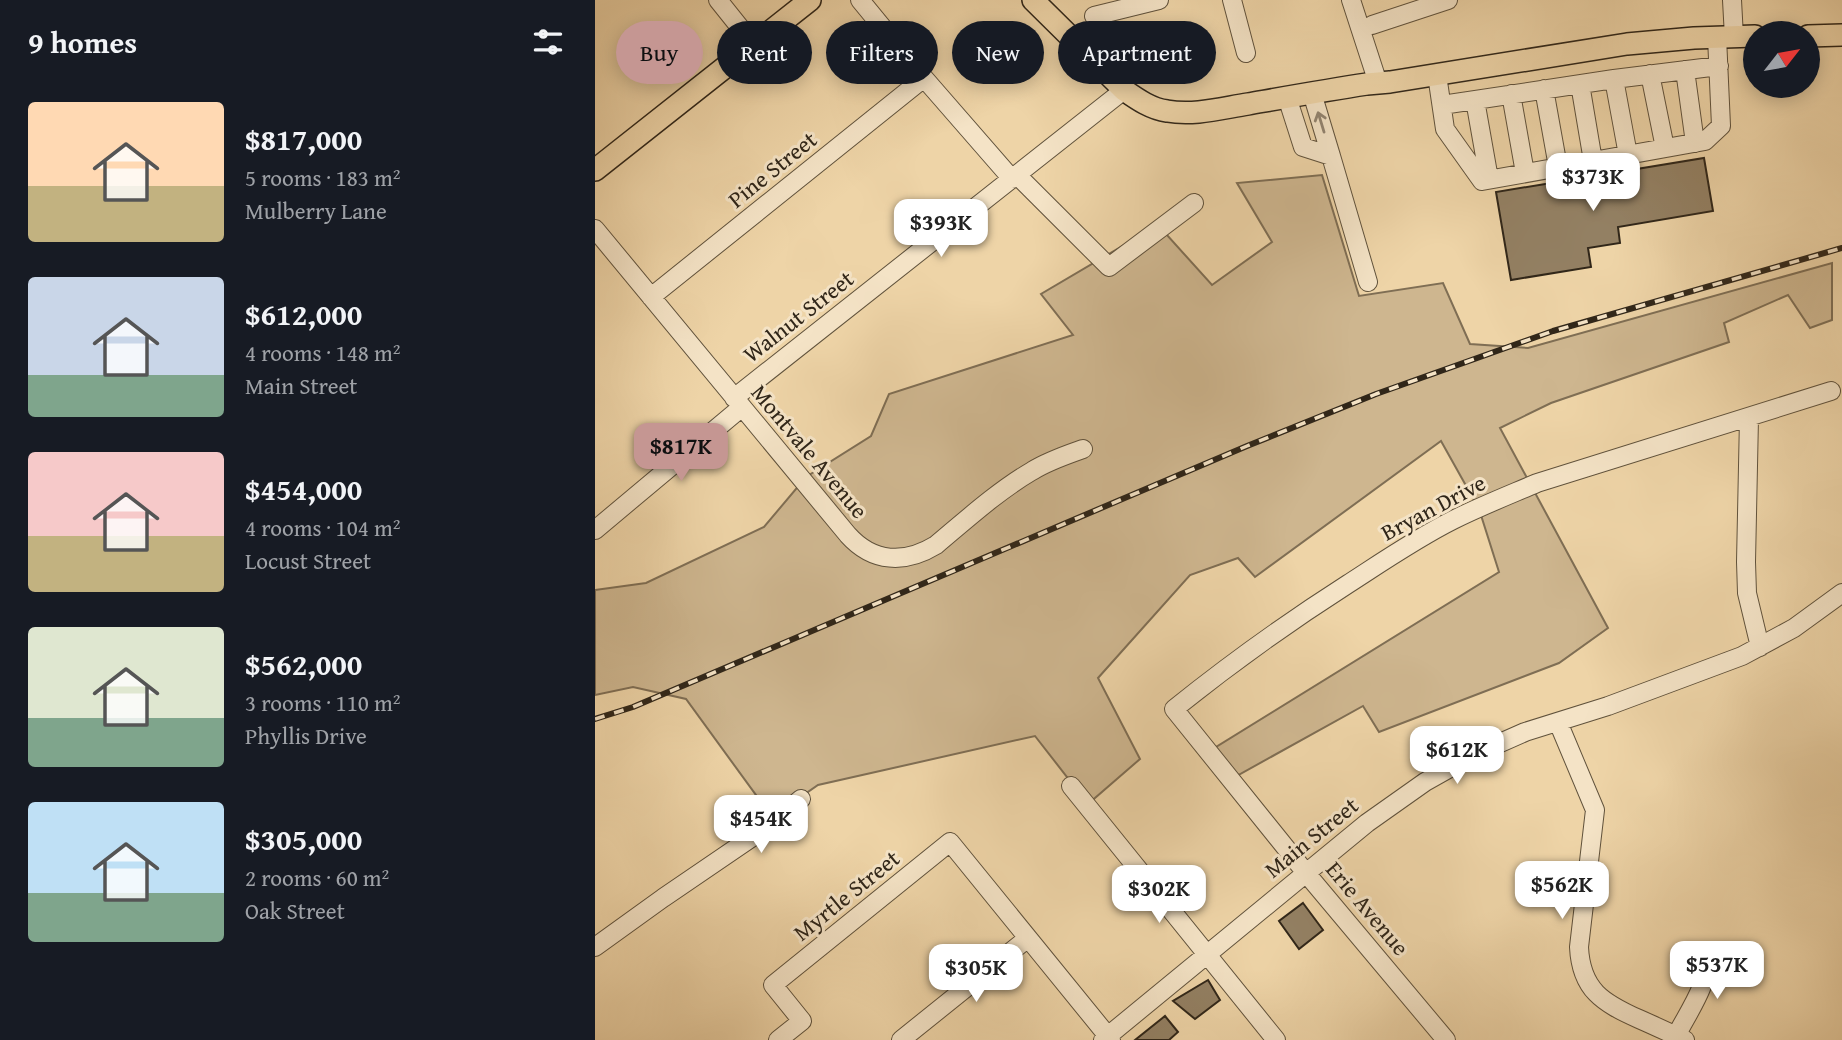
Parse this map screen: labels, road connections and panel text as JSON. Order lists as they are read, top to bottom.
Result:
{
  "streets": {
    "street": [
      "Pine Street",
      "Walnut Street",
      "Montvale Avenue",
      "Bryan Drive",
      "Main Street",
      "Myrtle Street",
      "Erie Avenue"
    ]
  },
  "crossings": [
    ["Pine Street", "Montvale Avenue"],
    ["Walnut Street", "Montvale Avenue"],
    ["Bryan Drive", "Erie Avenue"],
    ["Main Street", "Erie Avenue"]
  ],
  "north": "top right",
  "page": {
    "heading": "9 homes",
    "chip": [
      "Buy",
      "Rent",
      "Filters",
      "New",
      "Apartment"
    ],
    "list": [
      {
        "name": "$817,000",
        "note": "5 rooms · 183 m² · Mulberry Lane"
      },
      {
        "name": "$612,000",
        "note": "4 rooms · 148 m² · Main Street"
      },
      {
        "name": "$454,000",
        "note": "4 rooms · 104 m² · Locust Street"
      },
      {
        "name": "$562,000",
        "note": "3 rooms · 110 m² · Phyllis Drive"
      },
      {
        "name": "$305,000",
        "note": "2 rooms · 60 m² · Oak Street"
      }
    ],
    "price": [
      "$373K",
      "$393K",
      "$817K",
      "$612K",
      "$454K",
      "$562K",
      "$302K",
      "$537K",
      "$305K"
    ]
  }
}
